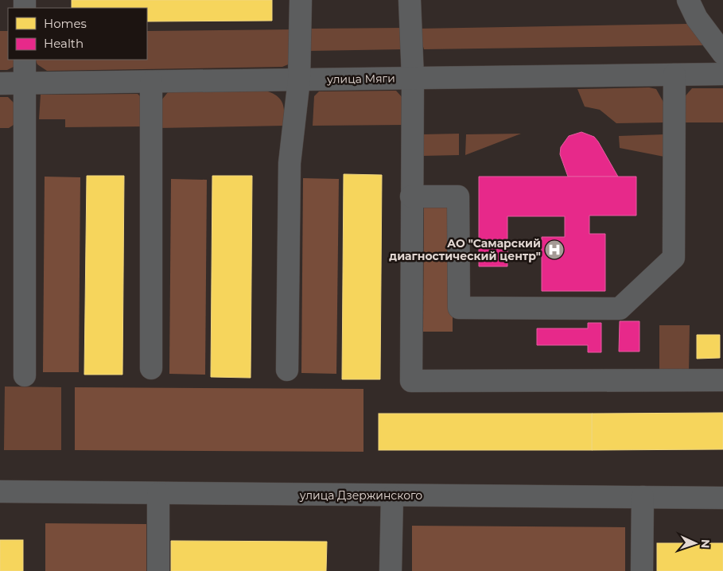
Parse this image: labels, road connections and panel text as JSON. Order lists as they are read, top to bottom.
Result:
{
  "streets": {
    "street": ["улица Мяги", "улица Дзержинского"]
  },
  "places": {
    "hospital": ["АО \"Самарский диагностический центр\""]
  },
  "legend": ["Homes", "Health"],
  "north": "right"
}
